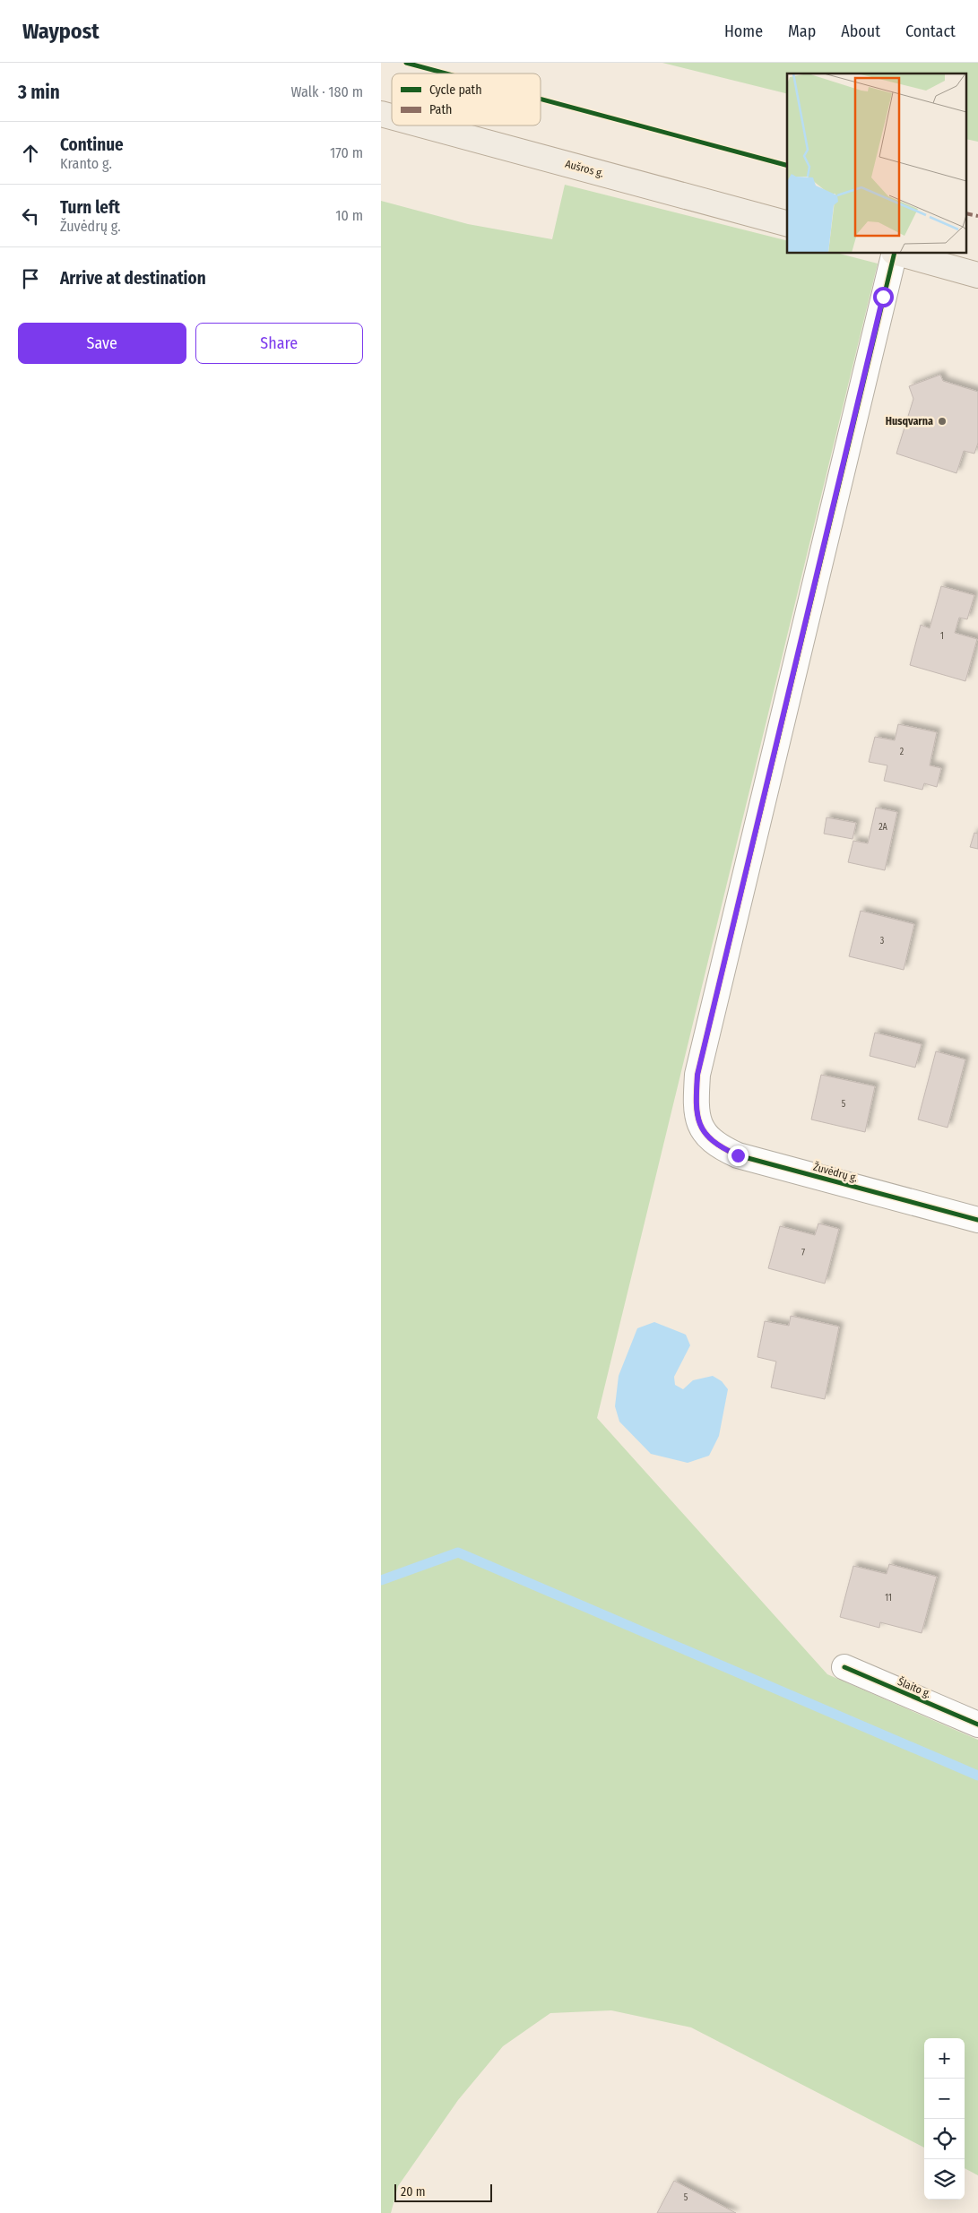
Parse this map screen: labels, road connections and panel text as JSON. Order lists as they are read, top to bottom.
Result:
{
  "streets": {
    "main road": ["Aušros g."],
    "street": ["Žuvėdrų g.", "Šlaito g."]
  },
  "places": ["Husqvarna"],
  "house_numbers": [
    "1",
    "2",
    "2A",
    "3",
    "5",
    "7",
    "11",
    "5"
  ],
  "legend": ["Cycle path", "Path"],
  "scale_bar": "20 m",
  "page": {
    "header": "Waypost",
    "nav": [
      "Home",
      "Map",
      "About",
      "Contact"
    ],
    "heading": ["3 min", "Walk · 180 m"],
    "list": [
      ["Continue", "Kranto g.", "170 m"],
      ["Turn left", "Žuvėdrų g.", "10 m"],
      "Arrive at destination"
    ],
    "buttons": ["Save", "Share"],
    "map_buttons": ["+", "−"],
    "scale": "20 m"
  }
}
